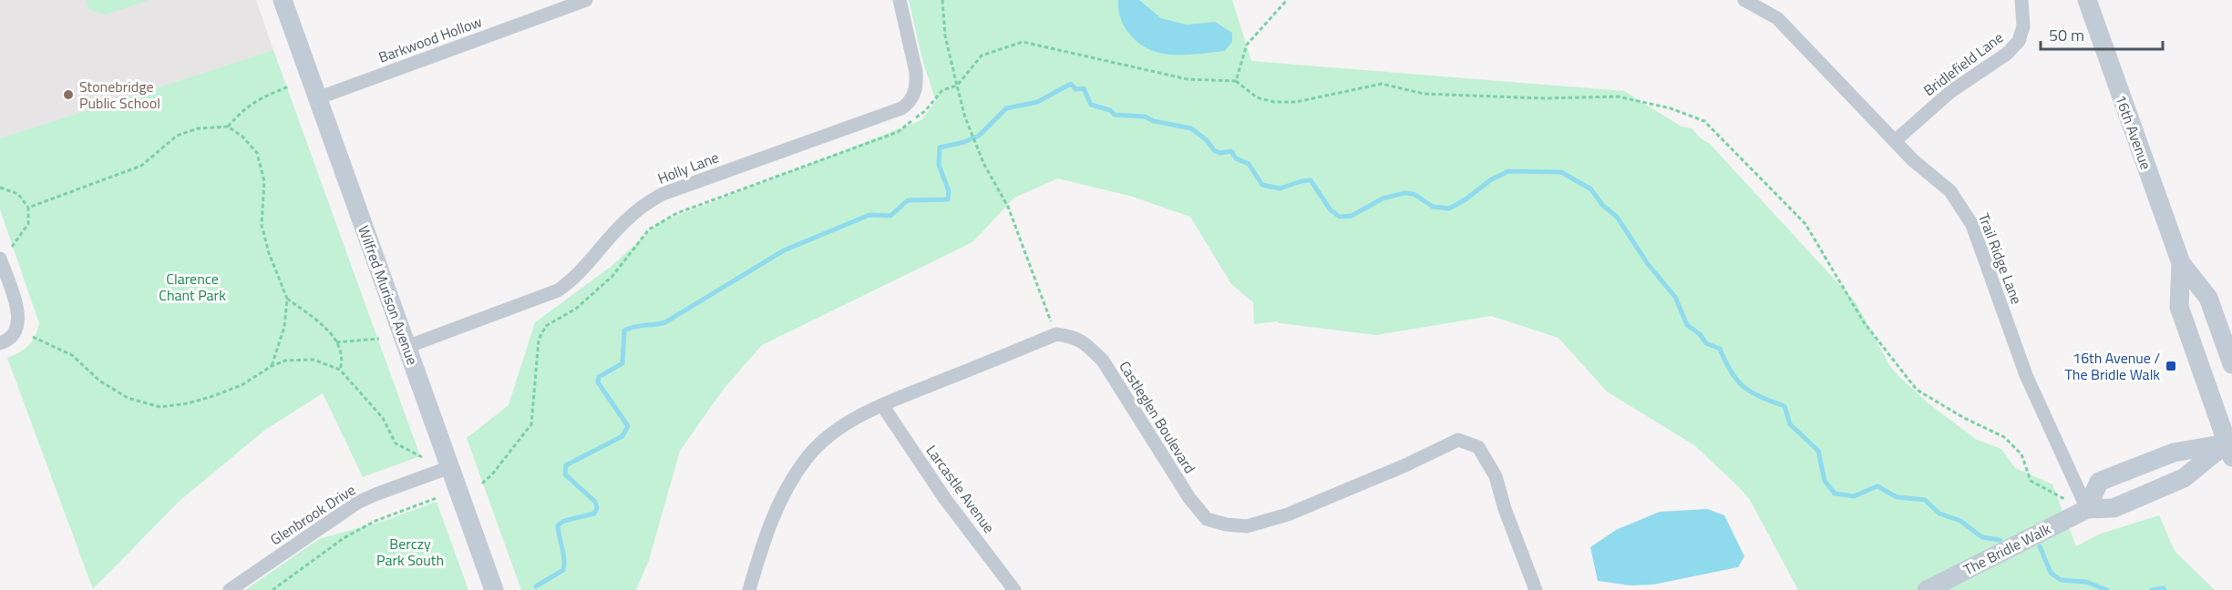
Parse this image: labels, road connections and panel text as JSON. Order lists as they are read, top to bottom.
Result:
{
  "streets": {
    "street": [
      "Barkwood Hollow",
      "Bridlefield Lane",
      "16th Avenue",
      "Holly Lane",
      "Trail Ridge Lane",
      "Wilfred Murison Avenue",
      "Castleglen Boulevard",
      "Larcastle Avenue",
      "Glenbrook Drive",
      "The Bridle Walk"
    ]
  },
  "crossings": [
    ["Barkwood Hollow", "Wilfred Murison Avenue"],
    ["Bridlefield Lane", "Trail Ridge Lane"],
    ["16th Avenue", "The Bridle Walk"],
    ["Holly Lane", "Wilfred Murison Avenue"],
    ["Trail Ridge Lane", "The Bridle Walk"],
    ["Wilfred Murison Avenue", "Glenbrook Drive"]
  ],
  "parks": ["Clarence Chant Park", "Berczy Park South"],
  "places": {
    "other": ["Stonebridge Public School"],
    "transit": ["16th Avenue / The Bridle Walk"]
  },
  "scale_bar": "50 m"
}
